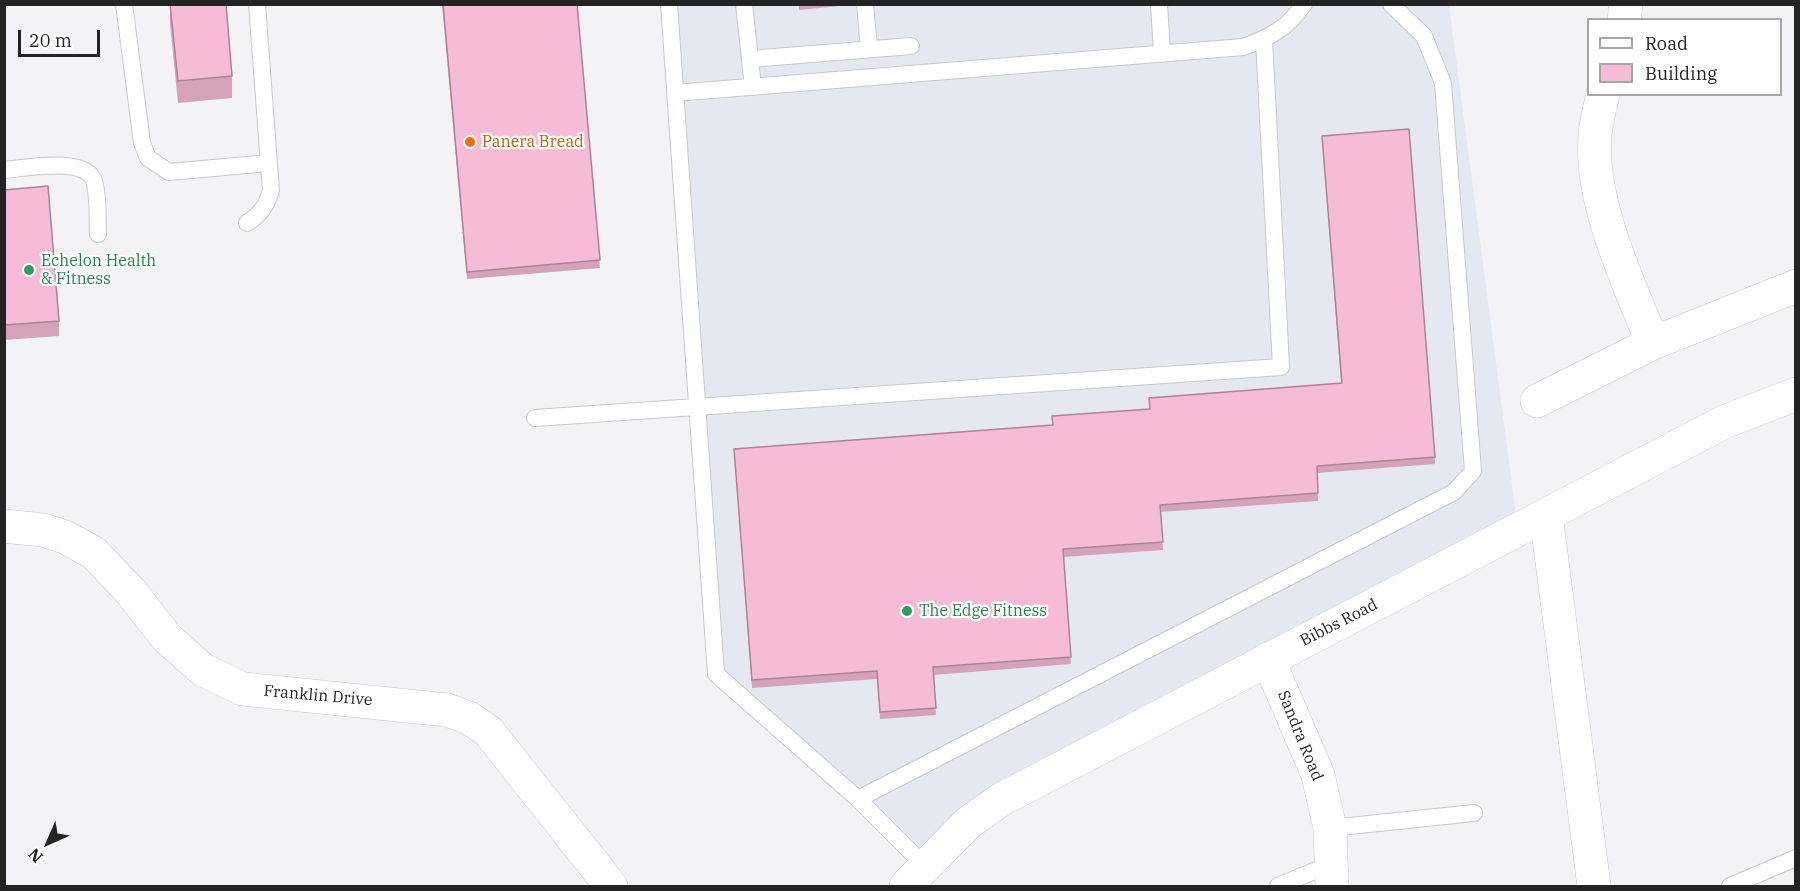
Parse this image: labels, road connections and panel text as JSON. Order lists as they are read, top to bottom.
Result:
{
  "streets": {
    "street": ["Bibbs Road", "Franklin Drive", "Sandra Road"]
  },
  "crossings": [
    ["Bibbs Road", "Sandra Road"]
  ],
  "places": ["Panera Bread", "Echelon Health & Fitness", "The Edge Fitness"],
  "legend": ["Road", "Building"],
  "scale_bar": "20 m",
  "north": "bottom left"
}
